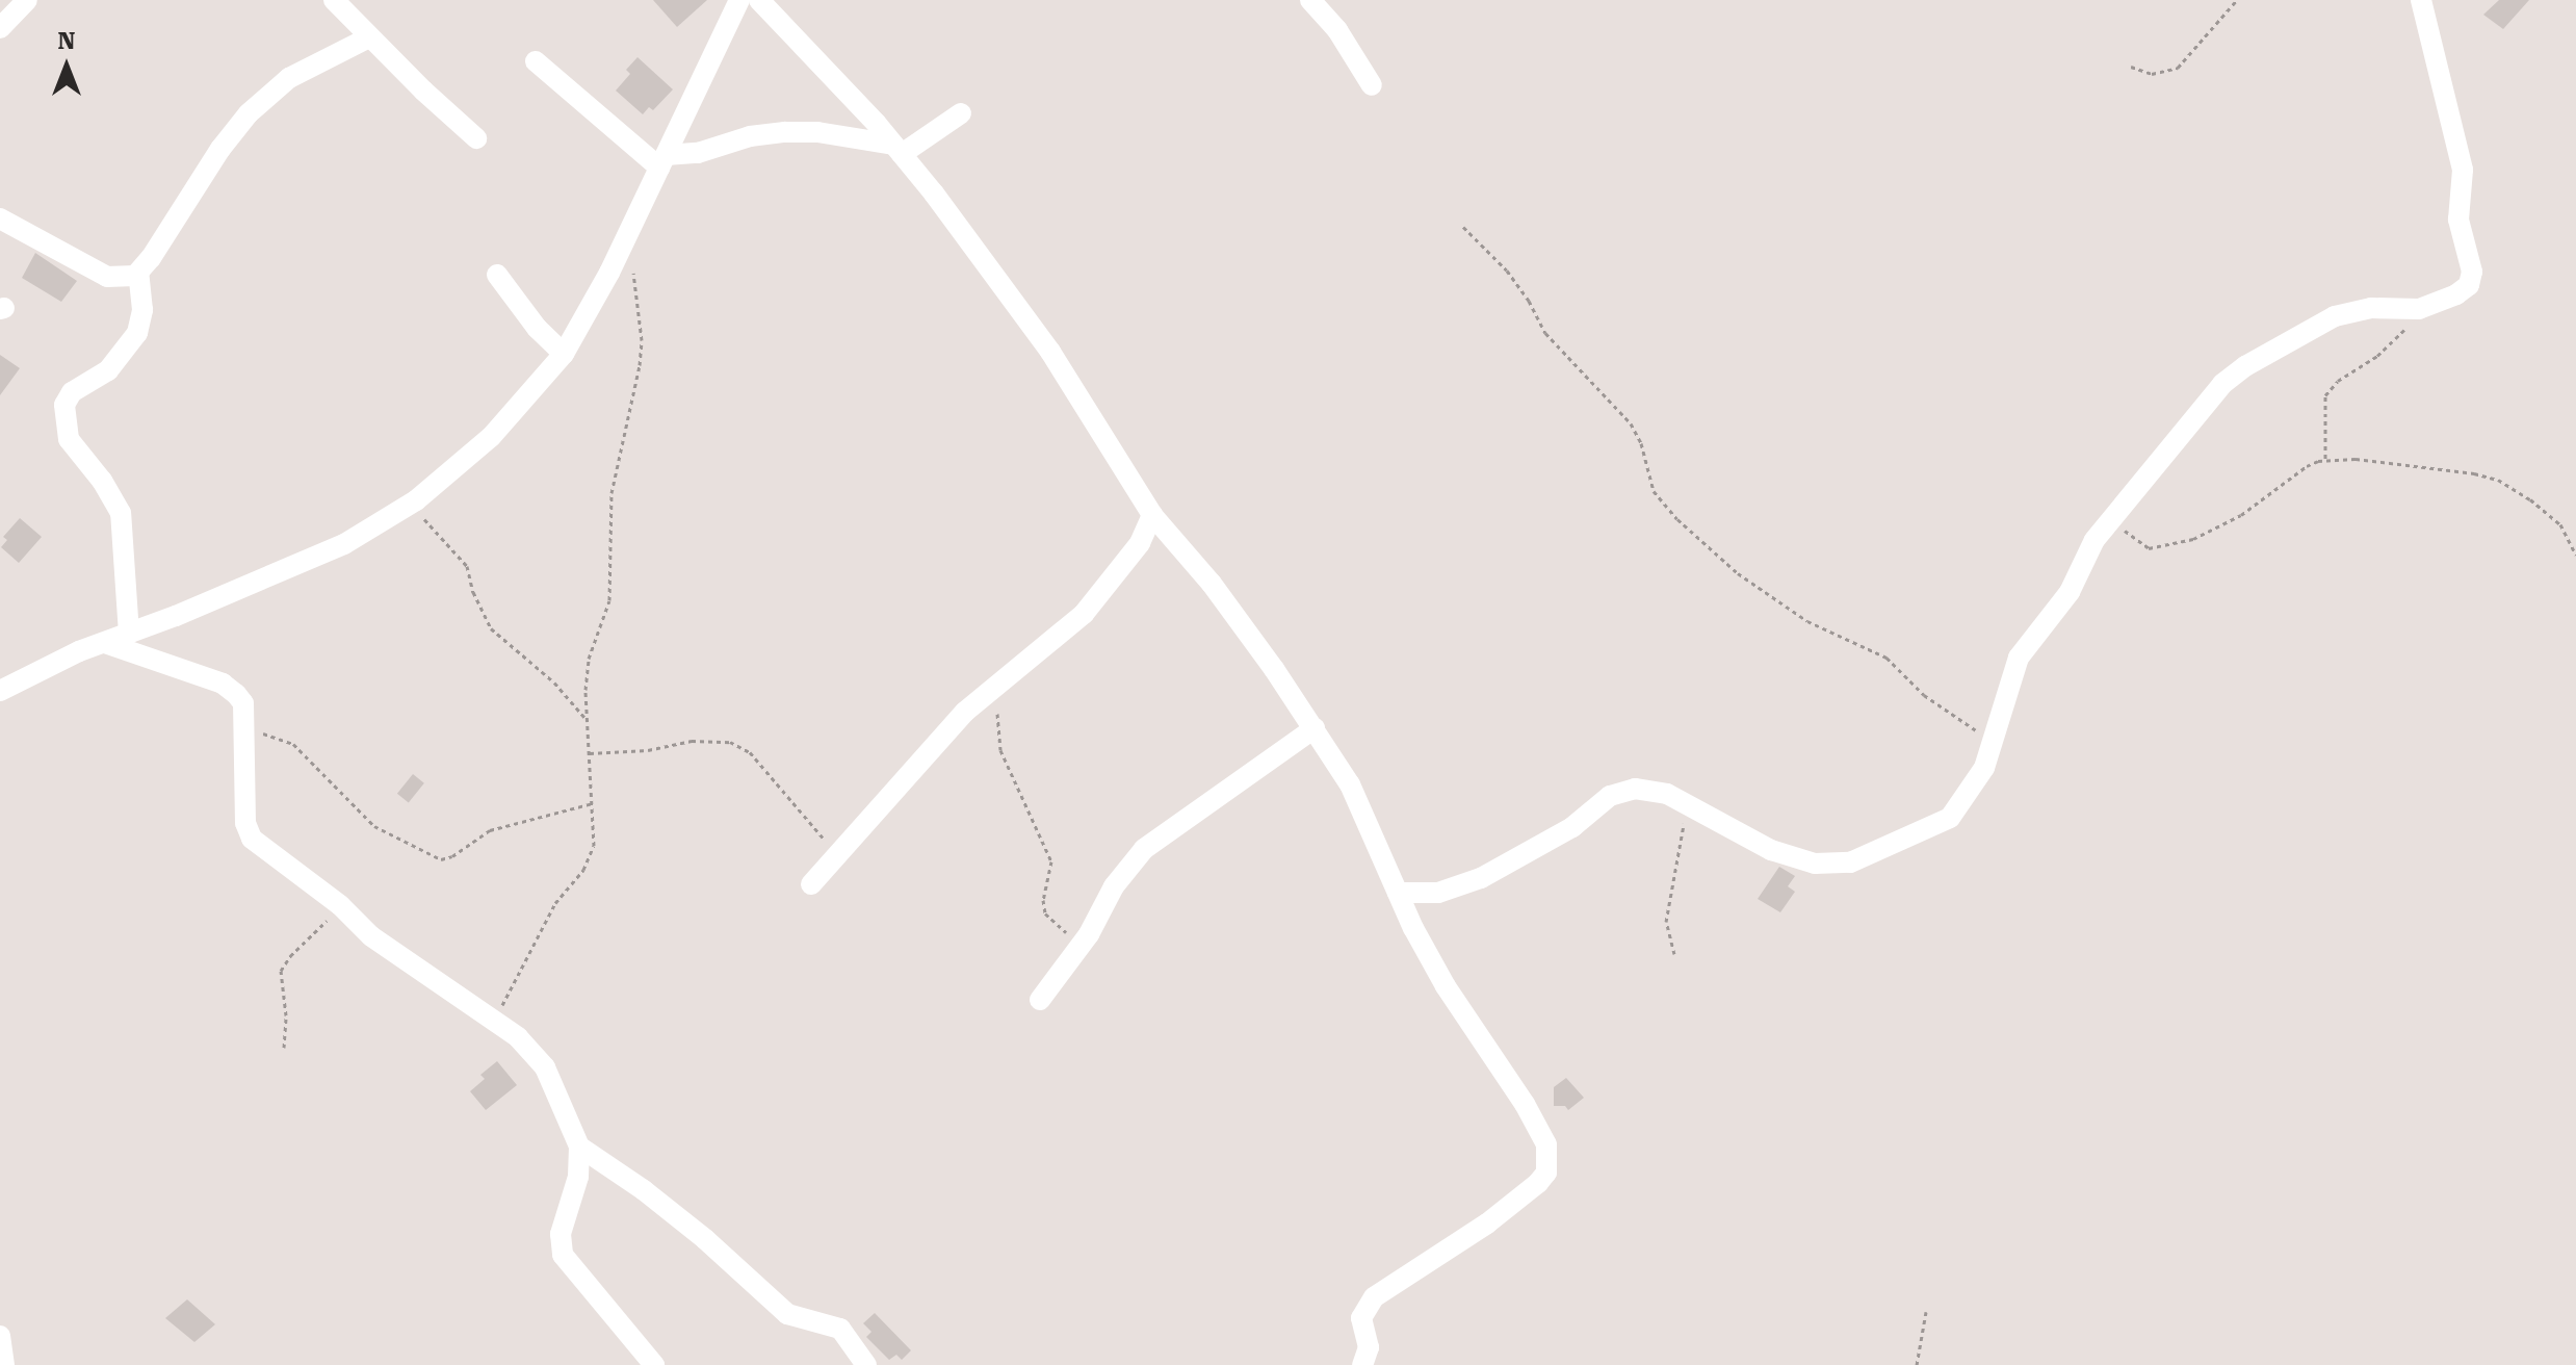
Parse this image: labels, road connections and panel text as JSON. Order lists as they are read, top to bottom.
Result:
{
  "north": "top"
}
